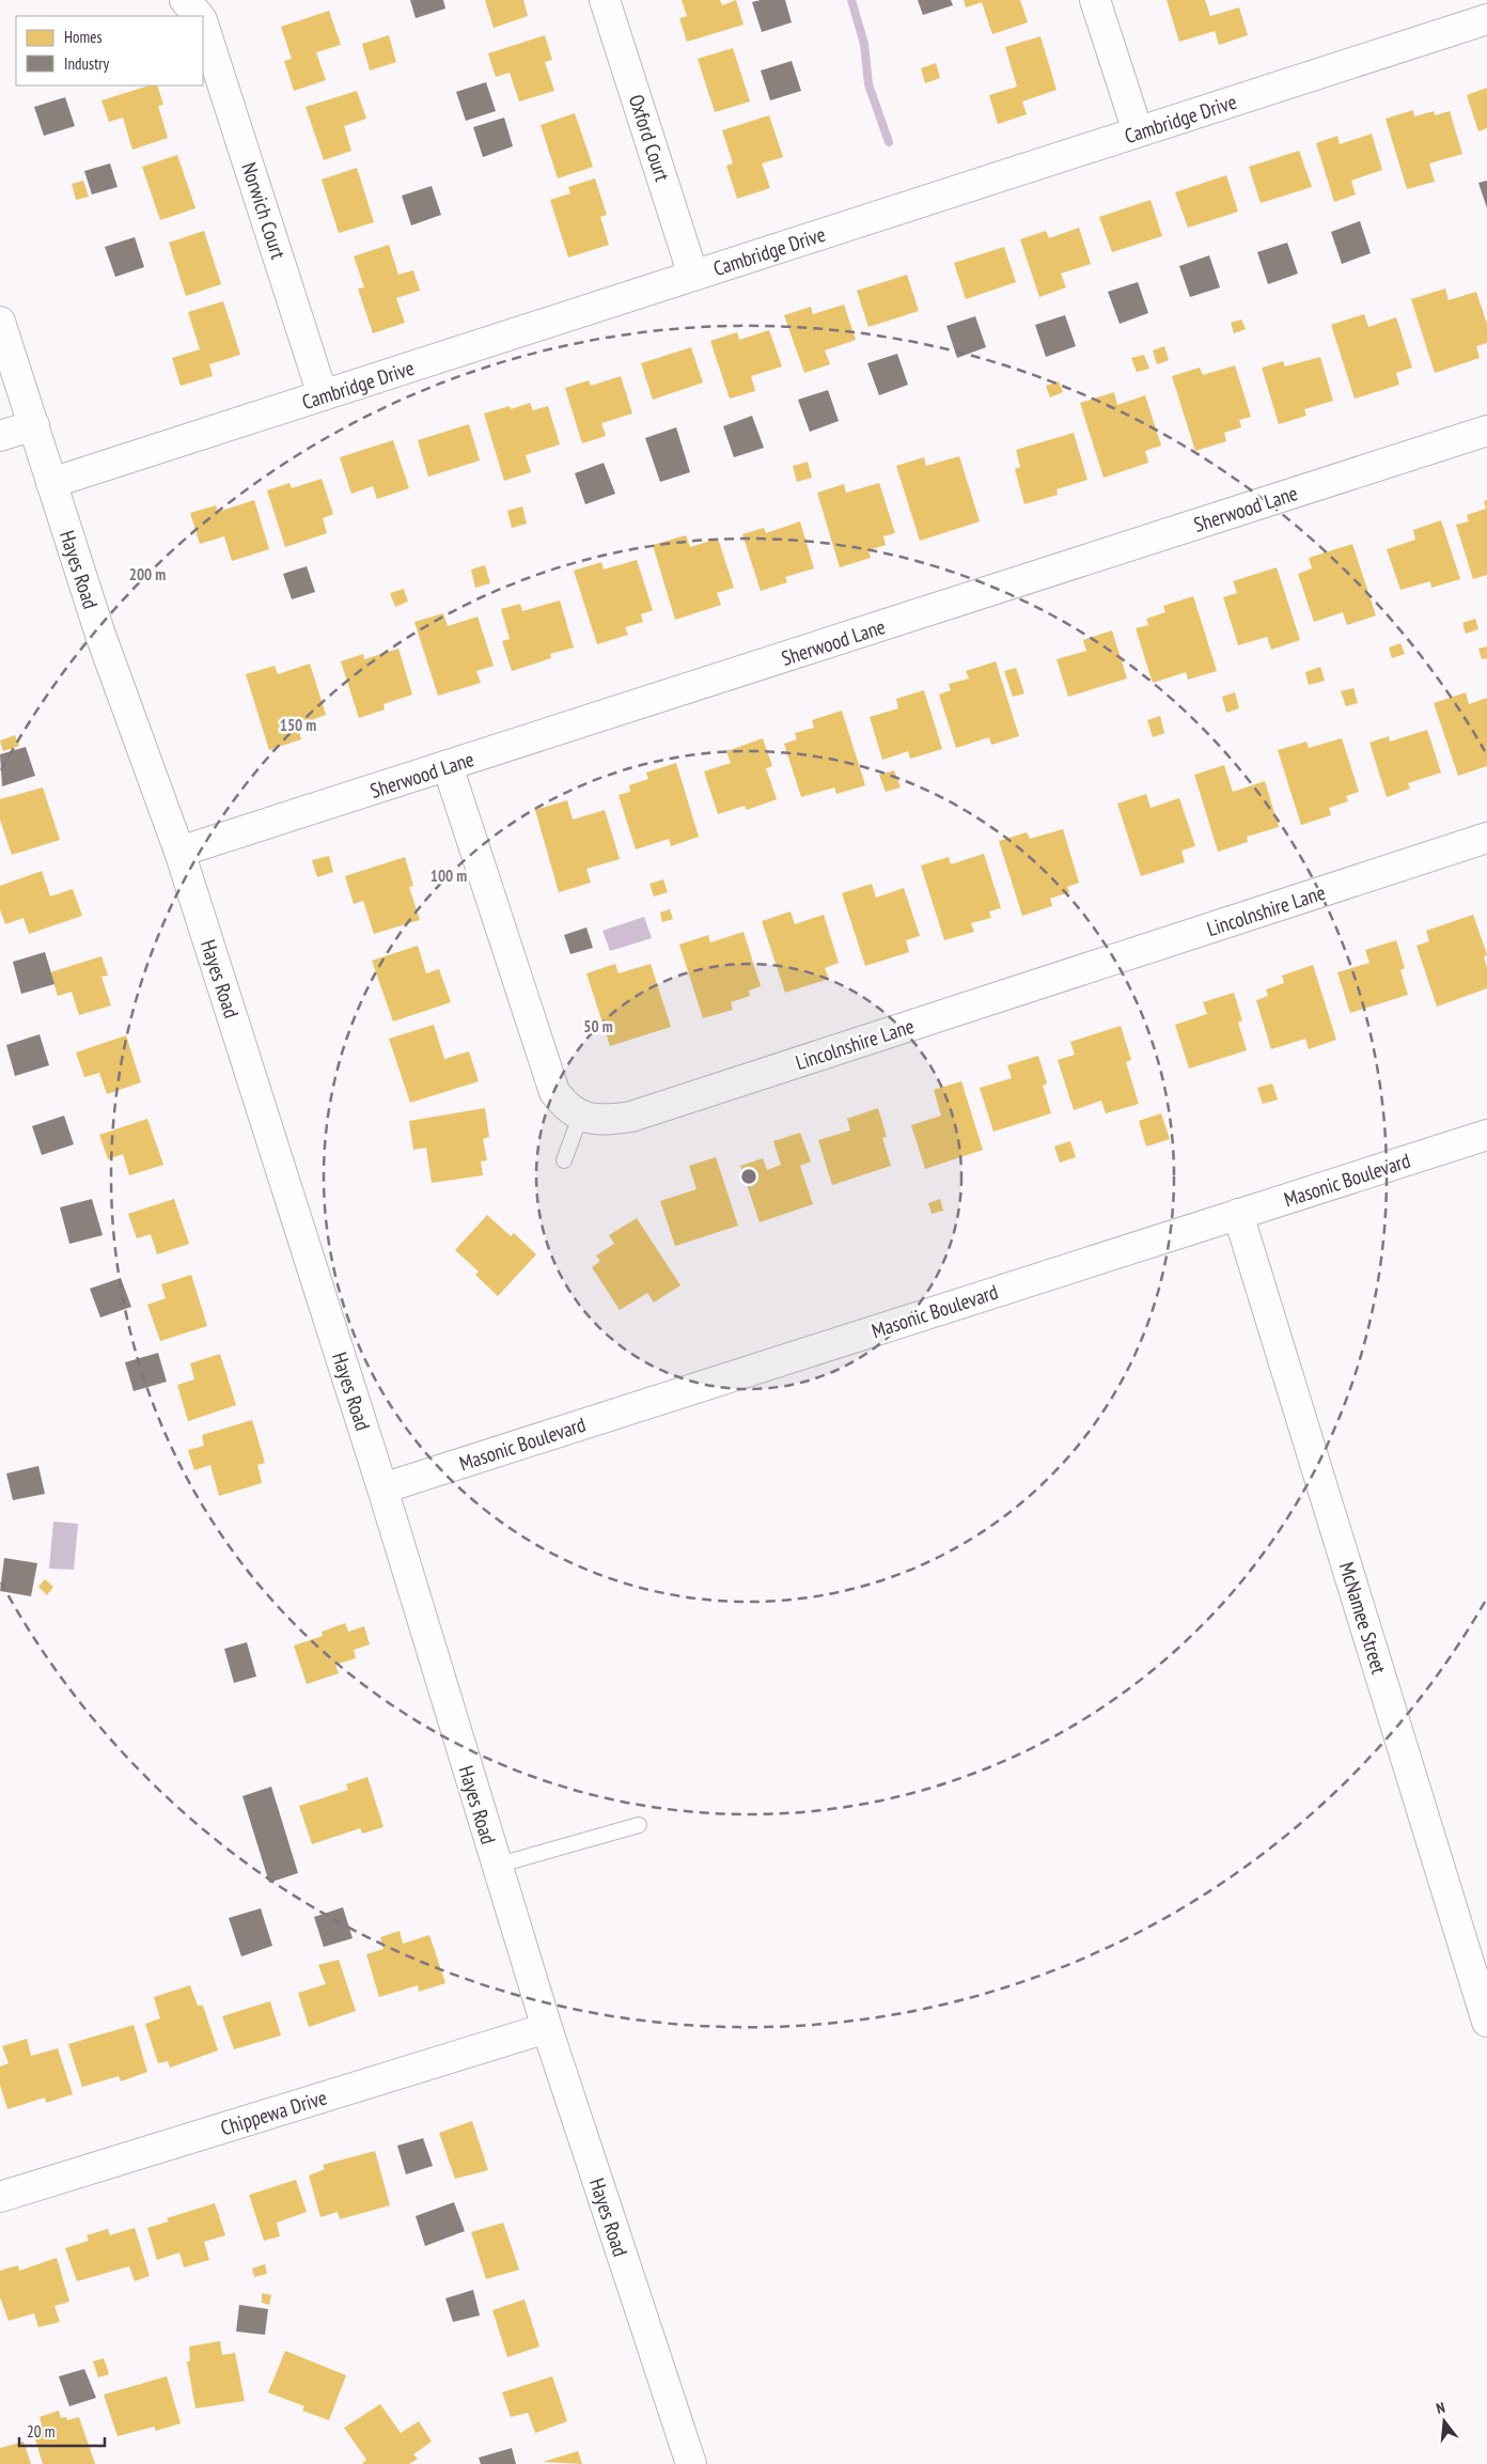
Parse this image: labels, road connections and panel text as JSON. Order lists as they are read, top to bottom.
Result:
{
  "streets": {
    "street": [
      "Cambridge Drive",
      "Oxford Court",
      "Norwich Court",
      "Sherwood Lane",
      "Hayes Road",
      "Lincolnshire Lane",
      "Masonic Boulevard",
      "McNamee Street",
      "Chippewa Drive"
    ]
  },
  "crossings": [
    ["Cambridge Drive", "Oxford Court"],
    ["Cambridge Drive", "Norwich Court"],
    ["Cambridge Drive", "Hayes Road"],
    ["Sherwood Lane", "Hayes Road"],
    ["Hayes Road", "Masonic Boulevard"],
    ["Hayes Road", "Chippewa Drive"],
    ["Masonic Boulevard", "McNamee Street"]
  ],
  "legend": ["Homes", "Industry"],
  "scale_bar": "20 m",
  "north": "top",
  "rings": [
    "200 m",
    "150 m",
    "100 m",
    "50 m"
  ]
}
